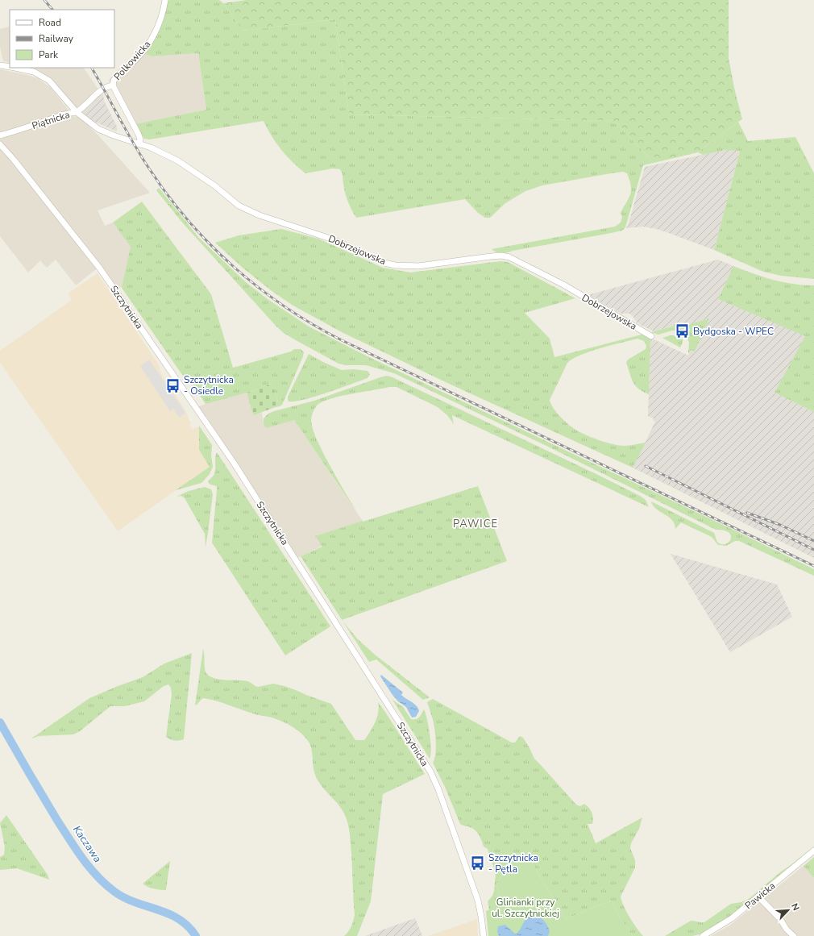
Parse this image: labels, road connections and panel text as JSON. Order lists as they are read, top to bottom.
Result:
{
  "streets": {
    "street": [
      "Polkowicka",
      "Piątnicka",
      "Dobrzejowska",
      "Szczytnicka",
      "Pawicka"
    ]
  },
  "crossings": [
    ["Polkowicka", "Piątnicka"],
    ["Piątnicka", "Dobrzejowska"]
  ],
  "districts": ["PAWICE"],
  "water": ["Kaczawa"],
  "parks": ["Glinianki przy ul. Szczytnickiej"],
  "places": {
    "bus stop": ["Bydgoska - WPEC", "Szczytnicka - Osiedle", "Szczytnicka - Pętla"]
  },
  "legend": ["Road", "Railway", "Park"],
  "north": "top right"
}
